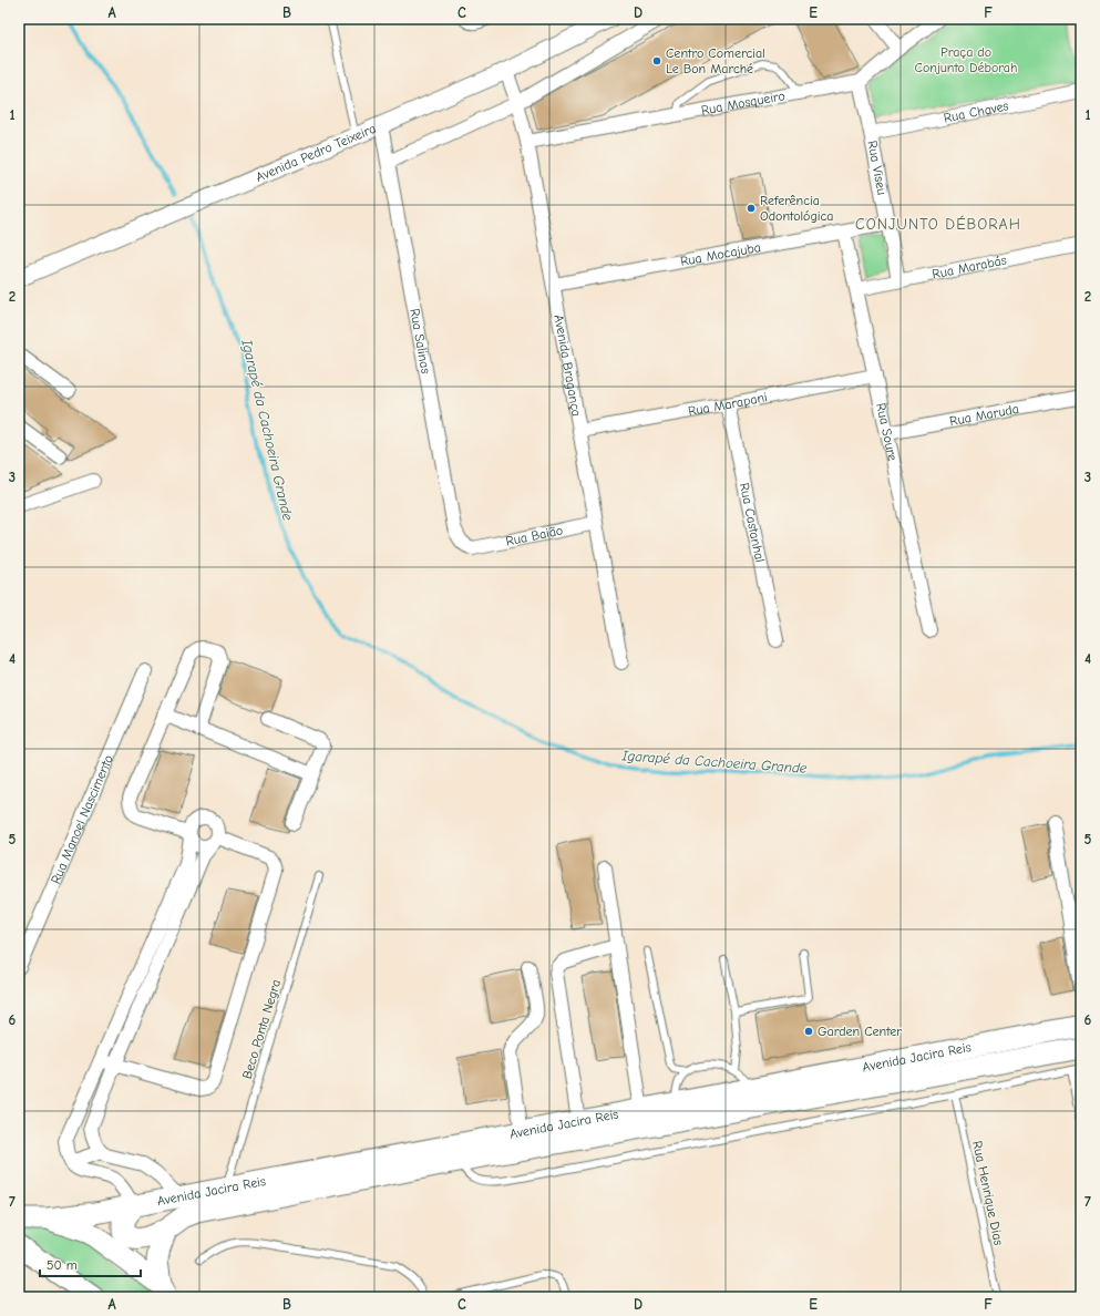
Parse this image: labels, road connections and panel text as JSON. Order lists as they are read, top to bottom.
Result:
{
  "streets": {
    "main road": ["Avenida Jacira Reis"],
    "street": [
      "Rua Mosqueiro",
      "Rua Chaves",
      "Avenida Pedro Teixeira",
      "Rua Viseu",
      "Rua Mocajuba",
      "Rua Marabás",
      "Rua Salinas",
      "Avenida Bragança",
      "Rua Marapani",
      "Rua Maruda",
      "Rua Soure",
      "Rua Castanhal",
      "Rua Baião",
      "Rua Manoel Nascimento"
    ],
    "lane": ["Beco Ponta Negra", "Rua Henrique Dias"]
  },
  "crossings": [
    ["Rua Mosqueiro", "Rua Viseu"],
    ["Rua Mosqueiro", "Avenida Bragança"],
    ["Rua Chaves", "Rua Viseu"],
    ["Avenida Pedro Teixeira", "Rua Salinas"],
    ["Avenida Pedro Teixeira", "Avenida Bragança"],
    ["Rua Viseu", "Rua Mocajuba"],
    ["Rua Viseu", "Rua Marabás"],
    ["Rua Mocajuba", "Avenida Bragança"],
    ["Rua Mocajuba", "Rua Soure"],
    ["Rua Marabás", "Rua Soure"],
    ["Rua Salinas", "Rua Baião"],
    ["Avenida Bragança", "Rua Marapani"],
    ["Avenida Bragança", "Rua Baião"],
    ["Rua Marapani", "Rua Soure"],
    ["Rua Marapani", "Rua Castanhal"],
    ["Rua Maruda", "Rua Soure"],
    ["Beco Ponta Negra", "Avenida Jacira Reis"]
  ],
  "districts": ["CONJUNTO DÉBORAH"],
  "water": ["Igarapé da Cachoeira Grande"],
  "parks": ["Praça do Conjunto Déborah"],
  "places": ["Centro Comercial Le Bon Marché", "Referência Odontológica", "Garden Center"],
  "scale_bar": "50 m",
  "grid": {
    "columns": [
      "A",
      "B",
      "C",
      "D",
      "E",
      "F"
    ],
    "rows": [
      "1",
      "2",
      "3",
      "4",
      "5",
      "6",
      "7"
    ]
  }
}
